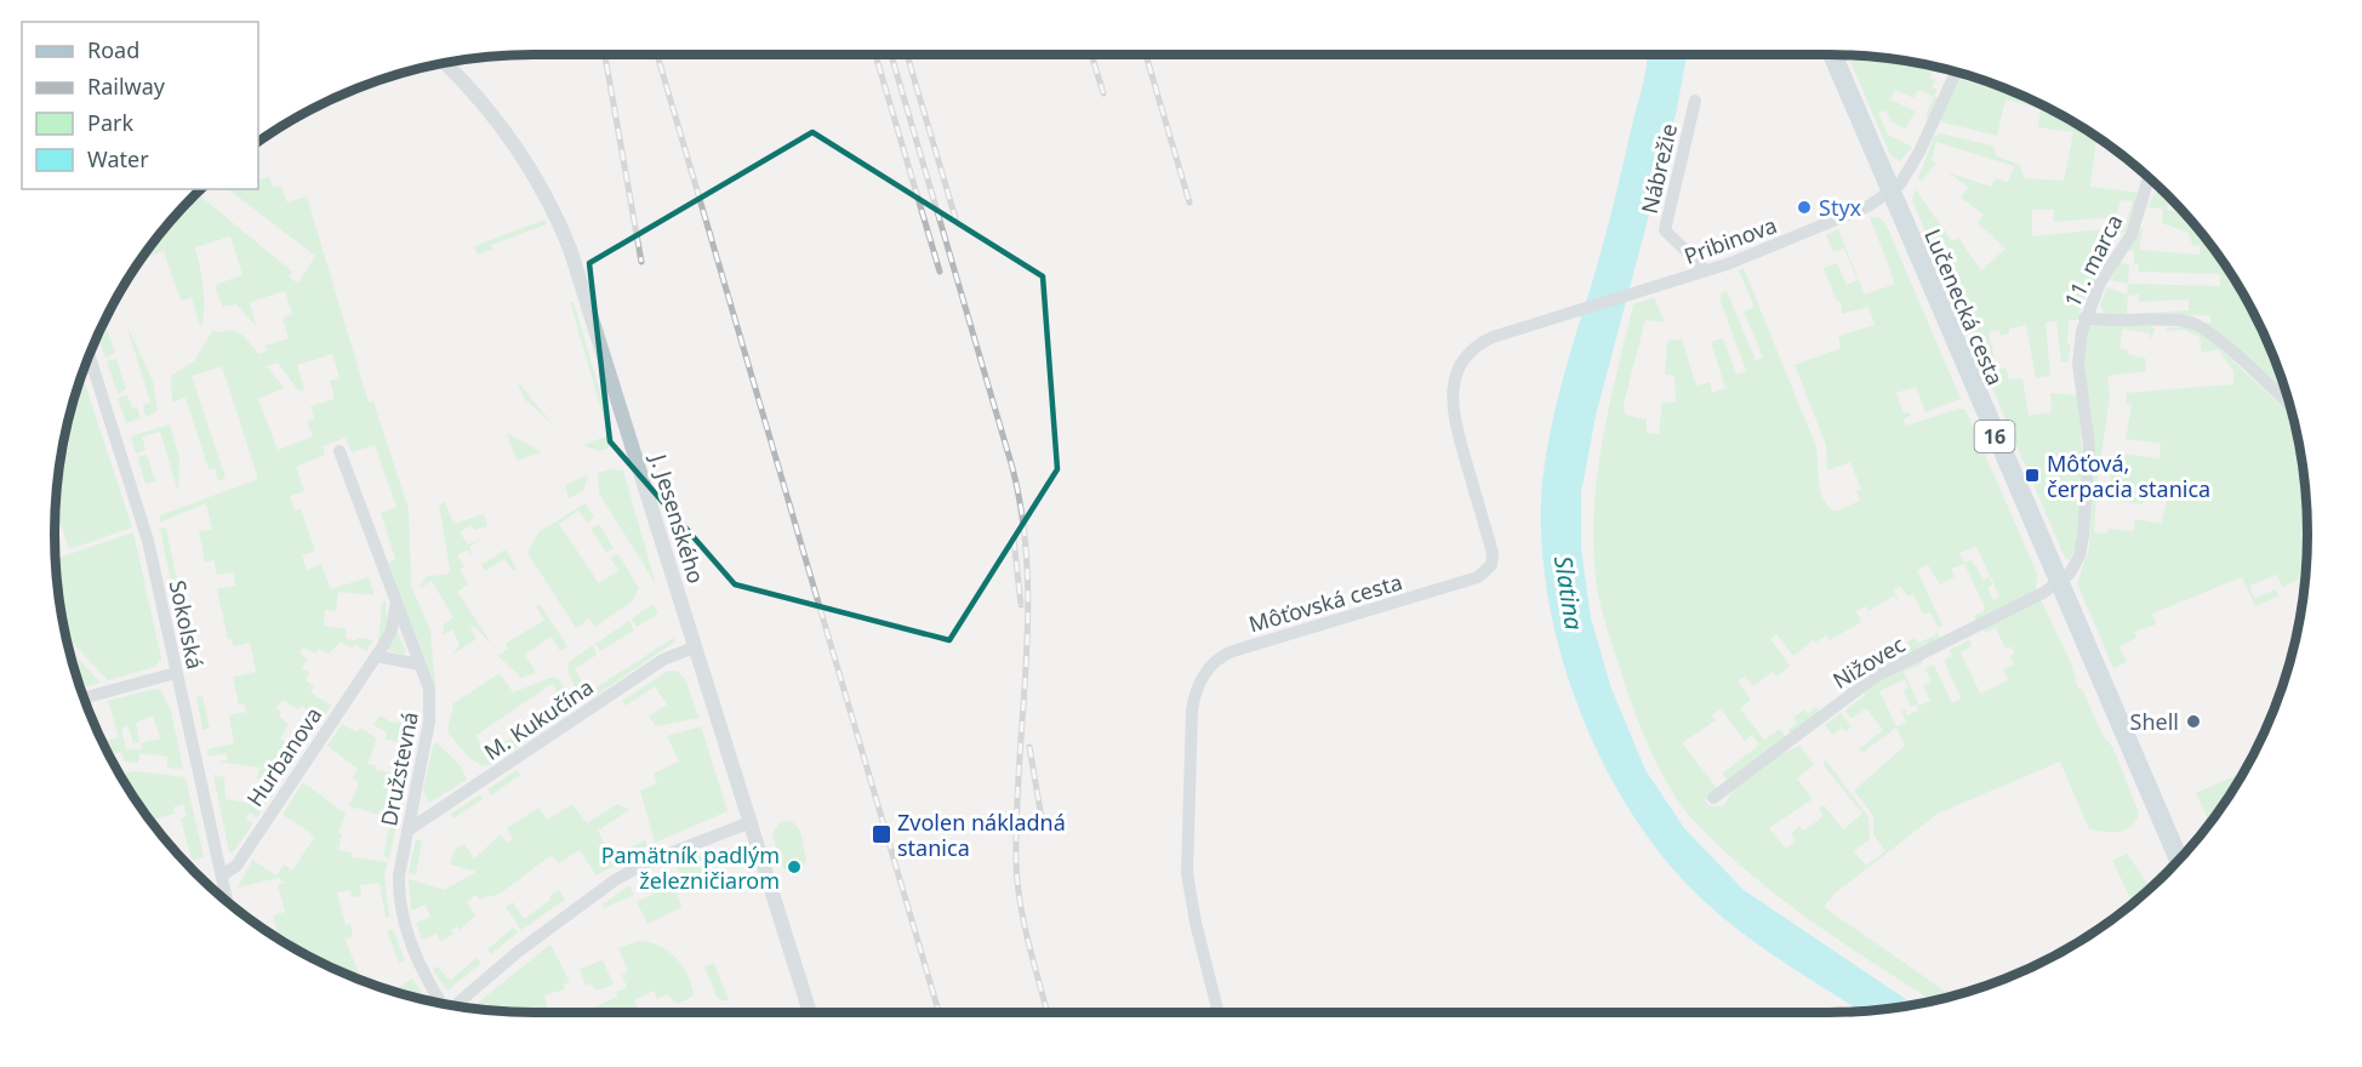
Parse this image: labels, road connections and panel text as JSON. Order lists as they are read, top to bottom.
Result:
{
  "streets": {
    "main road": ["Lučenecká cesta", "16"],
    "street": [
      "Nábrežie",
      "Pribinova",
      "11. marca",
      "J. Jesenského",
      "Môťovská cesta",
      "Sokolská",
      "Nižovec",
      "M. Kukučína",
      "Hurbanova",
      "Družstevná"
    ]
  },
  "crossings": [
    ["Nábrežie", "Pribinova"],
    ["Pribinova", "Lučenecká cesta"],
    ["Pribinova", "Môťovská cesta"],
    ["11. marca", "Lučenecká cesta"],
    ["11. marca", "Nižovec"],
    ["Lučenecká cesta", "Nižovec"],
    ["J. Jesenského", "M. Kukučína"],
    ["Sokolská", "Hurbanova"],
    ["M. Kukučína", "Družstevná"],
    ["Hurbanova", "Družstevná"]
  ],
  "water": ["Slatina"],
  "places": {
    "other": ["Styx", "Shell", "Pamätník padlým železničiarom"],
    "transit": ["Môťová, čerpacia stanica", "Zvolen nákladná stanica"]
  },
  "legend": [
    "Road",
    "Railway",
    "Park",
    "Water"
  ]
}
